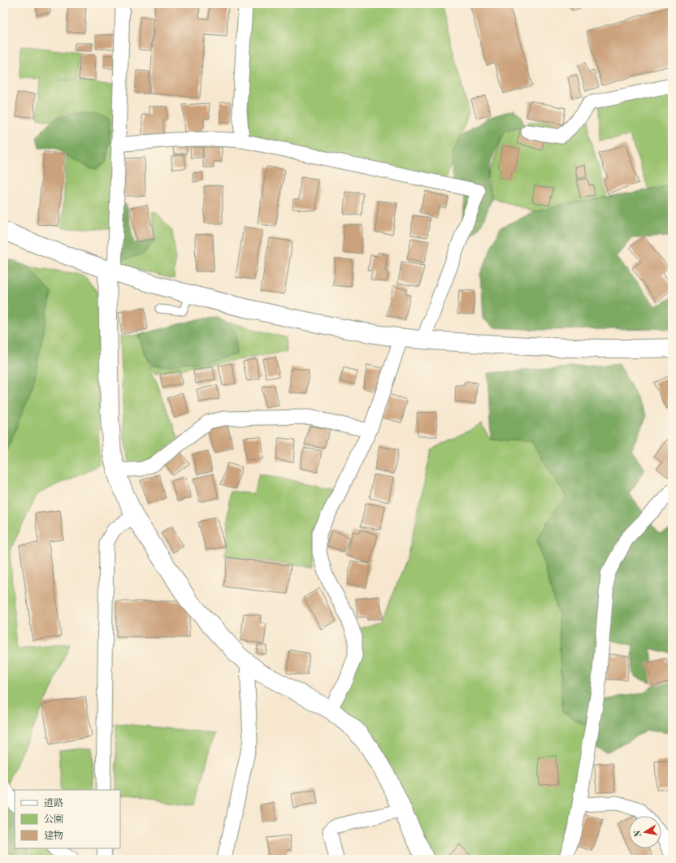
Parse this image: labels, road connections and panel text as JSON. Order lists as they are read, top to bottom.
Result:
{
  "legend": ["道路", "公園", "建物"],
  "north": "left"
}
